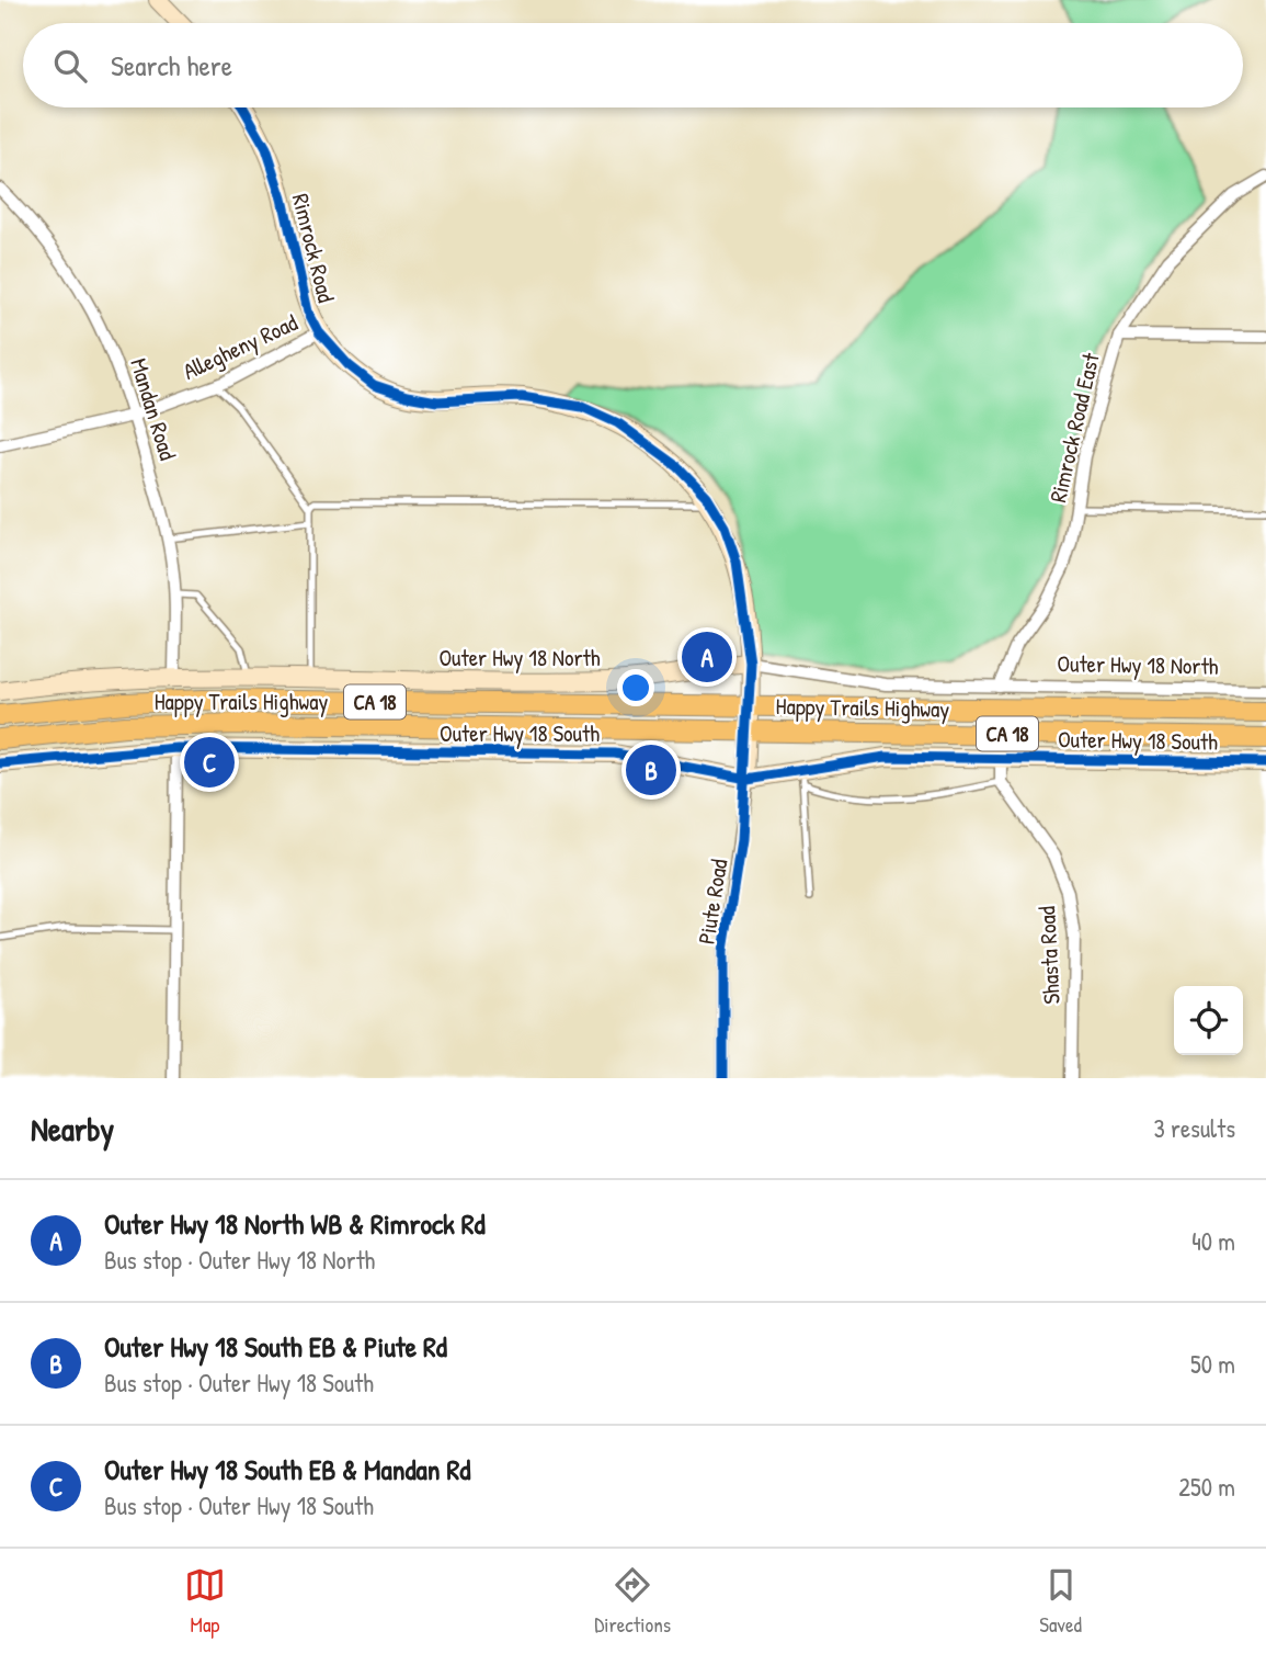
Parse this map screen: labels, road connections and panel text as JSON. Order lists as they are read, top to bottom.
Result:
{
  "streets": {
    "main road": ["Happy Trails Highway", "CA 18"],
    "street": [
      "Rimrock Road",
      "Allegheny Road",
      "Mandan Road",
      "Rimrock Road East",
      "Outer Hwy 18 North",
      "Outer Hwy 18 South",
      "Piute Road",
      "Shasta Road"
    ]
  },
  "crossings": [
    ["Rimrock Road", "Allegheny Road"],
    ["Rimrock Road", "Outer Hwy 18 North"],
    ["Rimrock Road", "Happy Trails Highway"],
    ["Rimrock Road", "Piute Road"],
    ["Allegheny Road", "Mandan Road"],
    ["Mandan Road", "Outer Hwy 18 North"],
    ["Rimrock Road East", "Outer Hwy 18 North"],
    ["Happy Trails Highway", "Piute Road"],
    ["Outer Hwy 18 South", "Piute Road"]
  ],
  "page": {
    "search": "Search here",
    "pins": ["A", "C", "B"],
    "heading": ["Nearby", "3 results"],
    "list": [
      {
        "mark": "A",
        "name": "Outer Hwy 18 North WB & Rimrock Rd",
        "note": "Bus stop · Outer Hwy 18 North",
        "value": "40 m"
      },
      {
        "mark": "B",
        "name": "Outer Hwy 18 South EB & Piute Rd",
        "note": "Bus stop · Outer Hwy 18 South",
        "value": "50 m"
      },
      {
        "mark": "C",
        "name": "Outer Hwy 18 South EB & Mandan Rd",
        "note": "Bus stop · Outer Hwy 18 South",
        "value": "250 m"
      }
    ],
    "nav": ["Map", "Directions", "Saved"]
  }
}
